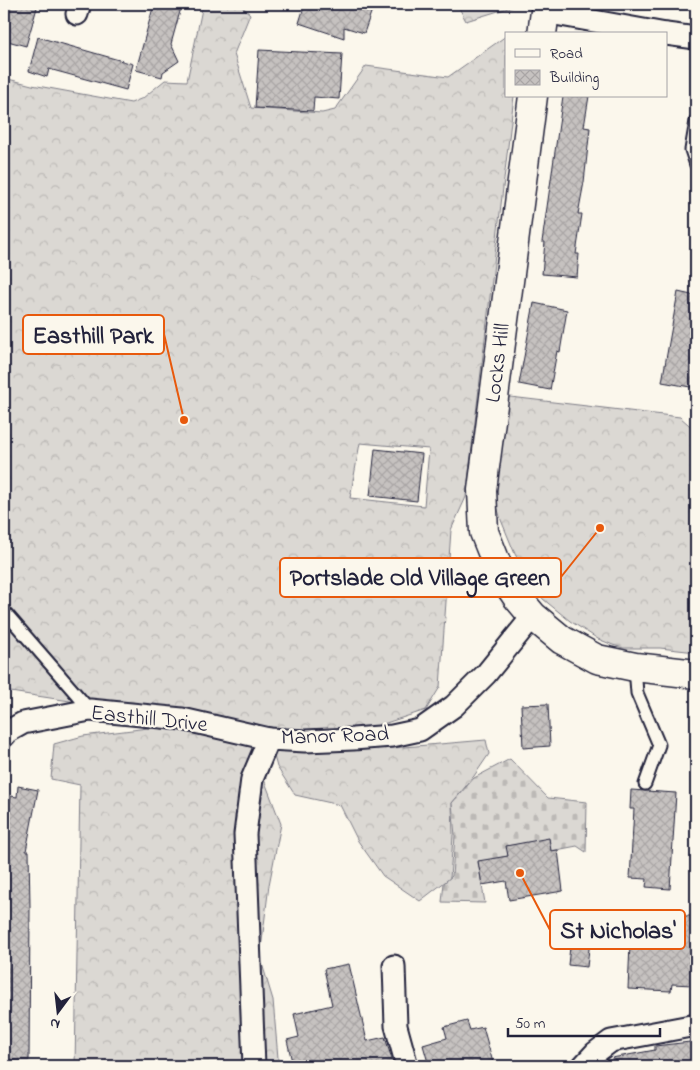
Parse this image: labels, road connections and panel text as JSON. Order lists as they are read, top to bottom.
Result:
{
  "streets": {
    "street": ["Locks Hill", "Easthill Drive", "Manor Road"]
  },
  "crossings": [
    ["Locks Hill", "Manor Road"],
    ["Easthill Drive", "Manor Road"]
  ],
  "places": ["Easthill Park", "Portslade Old Village Green", "St Nicholas'"],
  "legend": ["Road", "Building"],
  "scale_bar": "50 m",
  "north": "bottom"
}
